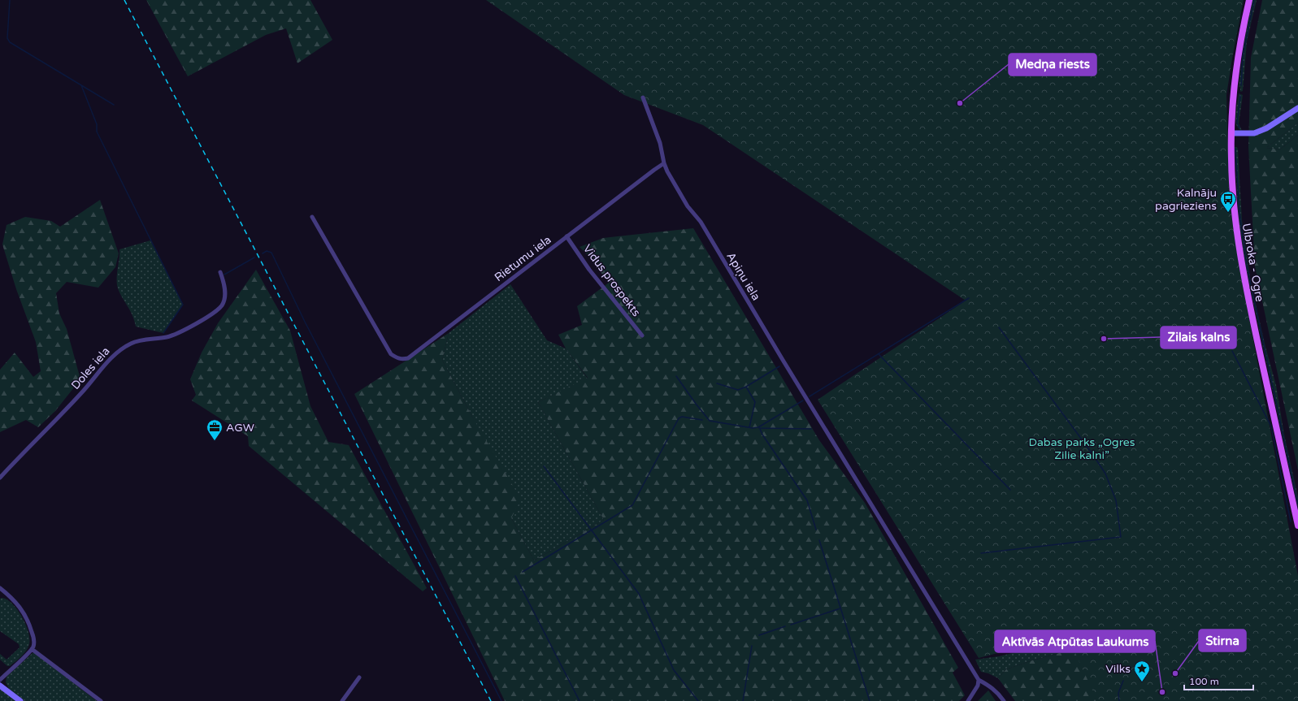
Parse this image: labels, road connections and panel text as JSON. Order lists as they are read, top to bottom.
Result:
{
  "streets": {
    "main road": ["Ulbroka - Ogre"],
    "street": [
      "Rietumu iela",
      "Apiņu iela",
      "Vidus prospekts",
      "Doles iela"
    ]
  },
  "crossings": [
    ["Rietumu iela", "Apiņu iela"],
    ["Rietumu iela", "Vidus prospekts"]
  ],
  "parks": ["Dabas parks „Ogres Zilie kalni”"],
  "places": {
    "other": [
      "Medņa riests",
      "Zilais kalns",
      "Stirna",
      "Aktīvās Atpūtas Laukums"
    ],
    "bus stop": ["Kalnāju pagrieziens"],
    "office": ["AGW"],
    "place": ["Vilks"]
  },
  "scale_bar": "100 m"
}
